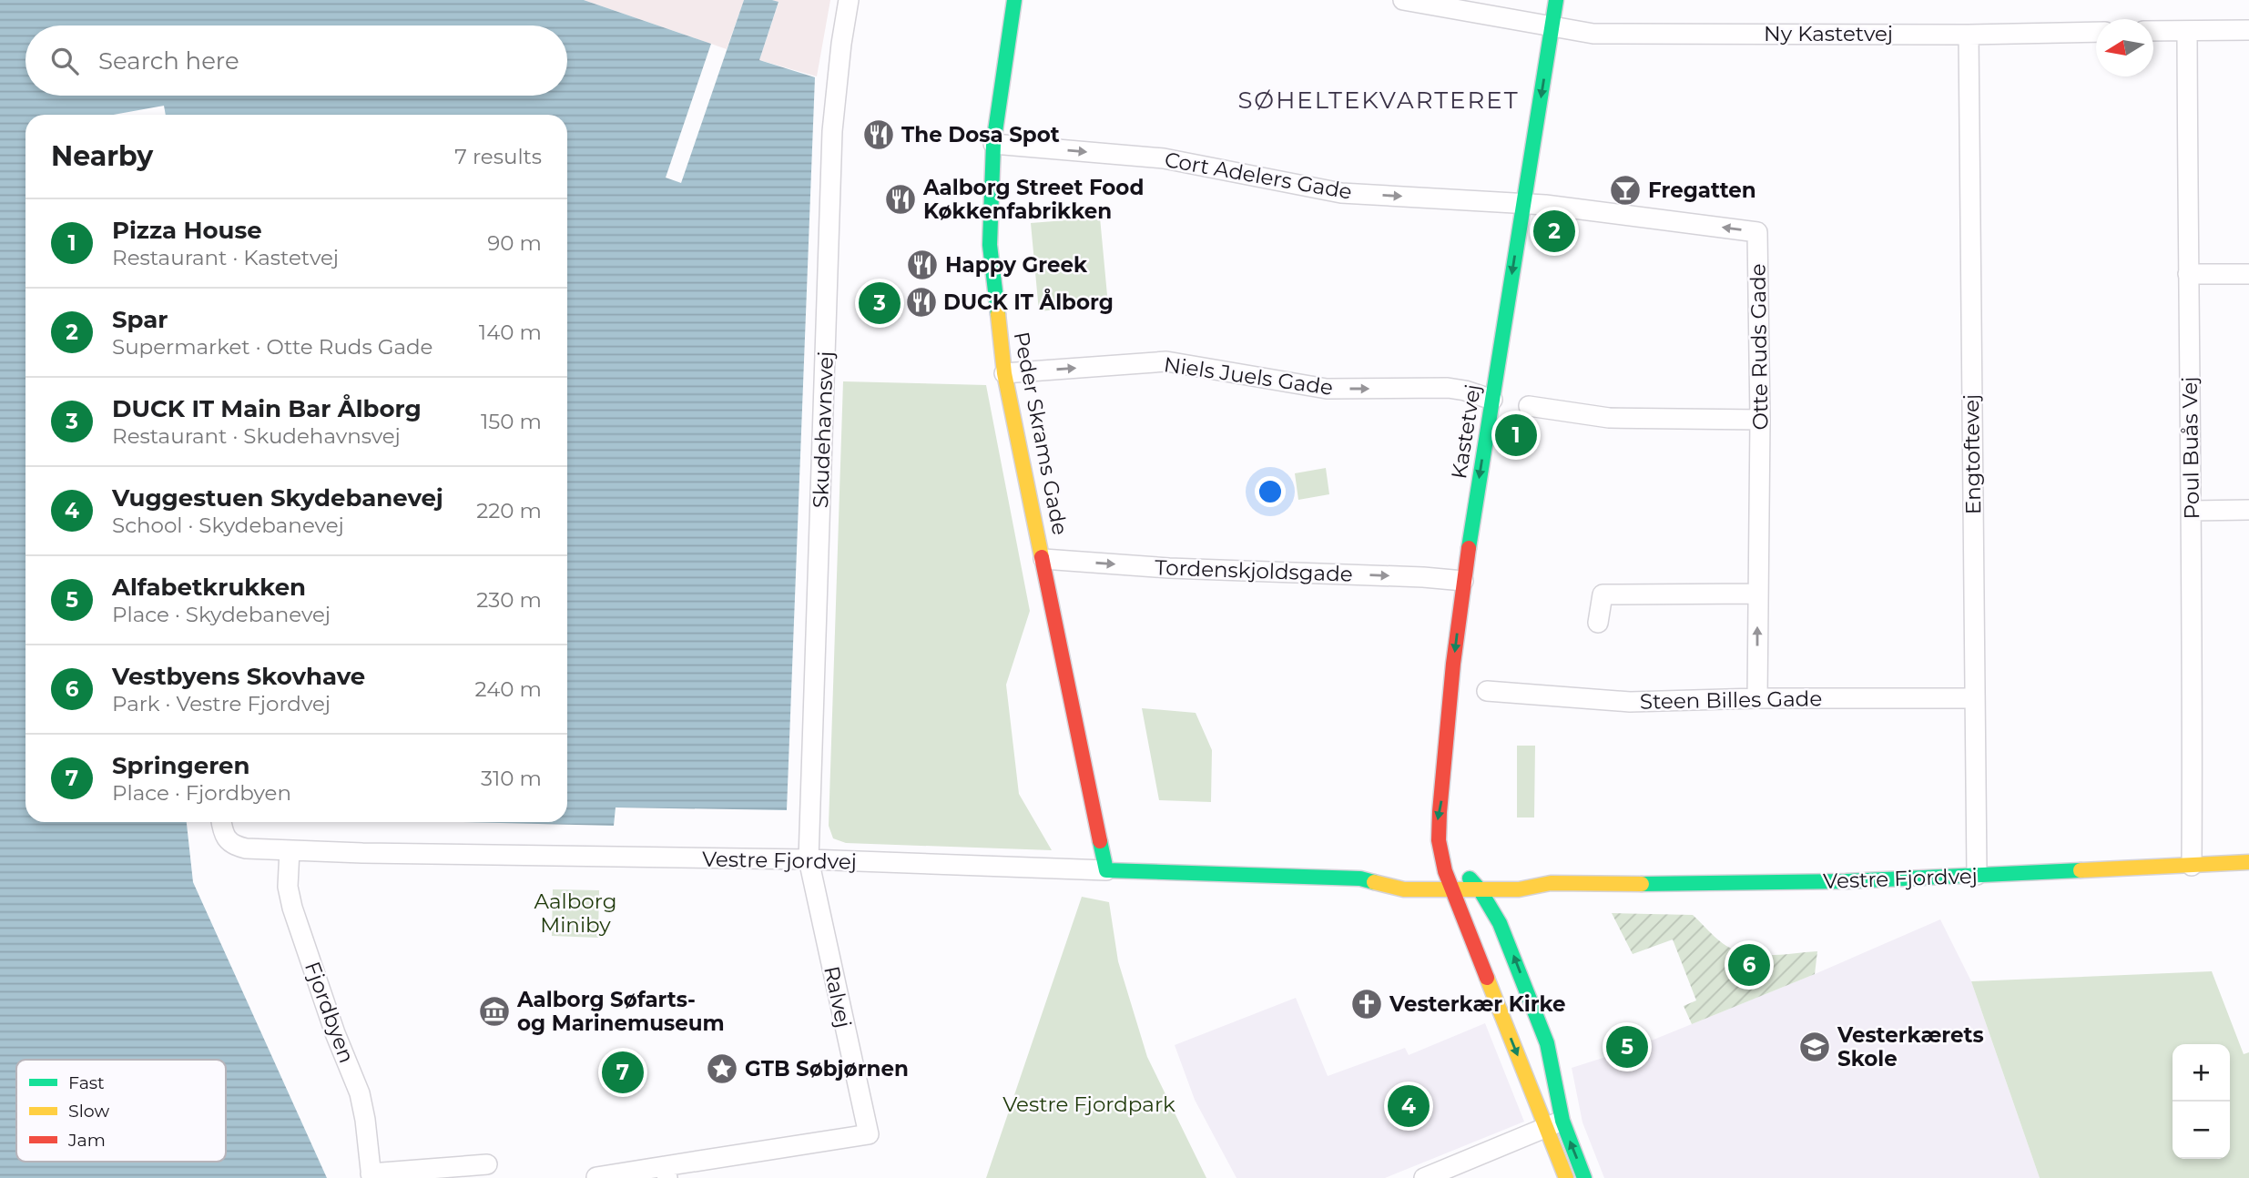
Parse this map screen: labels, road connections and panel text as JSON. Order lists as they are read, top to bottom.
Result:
{
  "streets": {
    "street": [
      "Ny Kastetvej",
      "Cort Adelers Gade",
      "Otte Ruds Gade",
      "Niels Juels Gade",
      "Skudehavnsvej",
      "Kastetvej",
      "Peder Skrams Gade",
      "Poul Buås Vej",
      "Engtoftevej",
      "Tordenskjoldsgade",
      "Steen Billes Gade",
      "Vestre Fjordvej",
      "Ralvej",
      "Fjordbyen"
    ]
  },
  "crossings": [
    ["Ny Kastetvej", "Kastetvej"],
    ["Ny Kastetvej", "Engtoftevej"],
    ["Cort Adelers Gade", "Otte Ruds Gade"],
    ["Cort Adelers Gade", "Kastetvej"],
    ["Cort Adelers Gade", "Peder Skrams Gade"],
    ["Otte Ruds Gade", "Kastetvej"],
    ["Otte Ruds Gade", "Steen Billes Gade"],
    ["Niels Juels Gade", "Kastetvej"],
    ["Niels Juels Gade", "Peder Skrams Gade"],
    ["Skudehavnsvej", "Vestre Fjordvej"],
    ["Skudehavnsvej", "Ralvej"],
    ["Kastetvej", "Tordenskjoldsgade"],
    ["Kastetvej", "Vestre Fjordvej"],
    ["Peder Skrams Gade", "Tordenskjoldsgade"],
    ["Peder Skrams Gade", "Vestre Fjordvej"],
    ["Poul Buås Vej", "Vestre Fjordvej"],
    ["Engtoftevej", "Steen Billes Gade"],
    ["Engtoftevej", "Vestre Fjordvej"],
    ["Vestre Fjordvej", "Ralvej"],
    ["Vestre Fjordvej", "Fjordbyen"]
  ],
  "one_way": [
    "Cort Adelers Gade",
    "Niels Juels Gade",
    "Kastetvej",
    "Tordenskjoldsgade"
  ],
  "districts": ["SØHELTEKVARTERET"],
  "parks": ["Aalborg Miniby", "Vestre Fjordpark"],
  "places": {
    "restaurant": [
      "The Dosa Spot",
      "Aalborg Street Food Køkkenfabrikken",
      "Happy Greek",
      "DUCK IT Ålborg"
    ],
    "bar": ["Fregatten"],
    "church": ["Vesterkær Kirke"],
    "museum": ["Aalborg Søfarts- og Marinemuseum"],
    "school or university": ["Vesterkærets Skole"],
    "place": ["GTB Søbjørnen"]
  },
  "legend": ["Fast", "Slow", "Jam"],
  "north": "left",
  "page": {
    "search": "Search here",
    "heading": ["Nearby", "7 results"],
    "list": [
      {
        "mark": "1",
        "name": "Pizza House",
        "note": "Restaurant · Kastetvej",
        "value": "90 m"
      },
      {
        "mark": "2",
        "name": "Spar",
        "note": "Supermarket · Otte Ruds Gade",
        "value": "140 m"
      },
      {
        "mark": "3",
        "name": "DUCK IT Main Bar Ålborg",
        "note": "Restaurant · Skudehavnsvej",
        "value": "150 m"
      },
      {
        "mark": "4",
        "name": "Vuggestuen Skydebanevej",
        "note": "School · Skydebanevej",
        "value": "220 m"
      },
      {
        "mark": "5",
        "name": "Alfabetkrukken",
        "note": "Place · Skydebanevej",
        "value": "230 m"
      },
      {
        "mark": "6",
        "name": "Vestbyens Skovhave",
        "note": "Park · Vestre Fjordvej",
        "value": "240 m"
      },
      {
        "mark": "7",
        "name": "Springeren",
        "note": "Place · Fjordbyen",
        "value": "310 m"
      }
    ],
    "pins": [
      "2",
      "3",
      "1",
      "6",
      "5",
      "7",
      "4"
    ],
    "map_buttons": ["+", "−"]
  }
}
